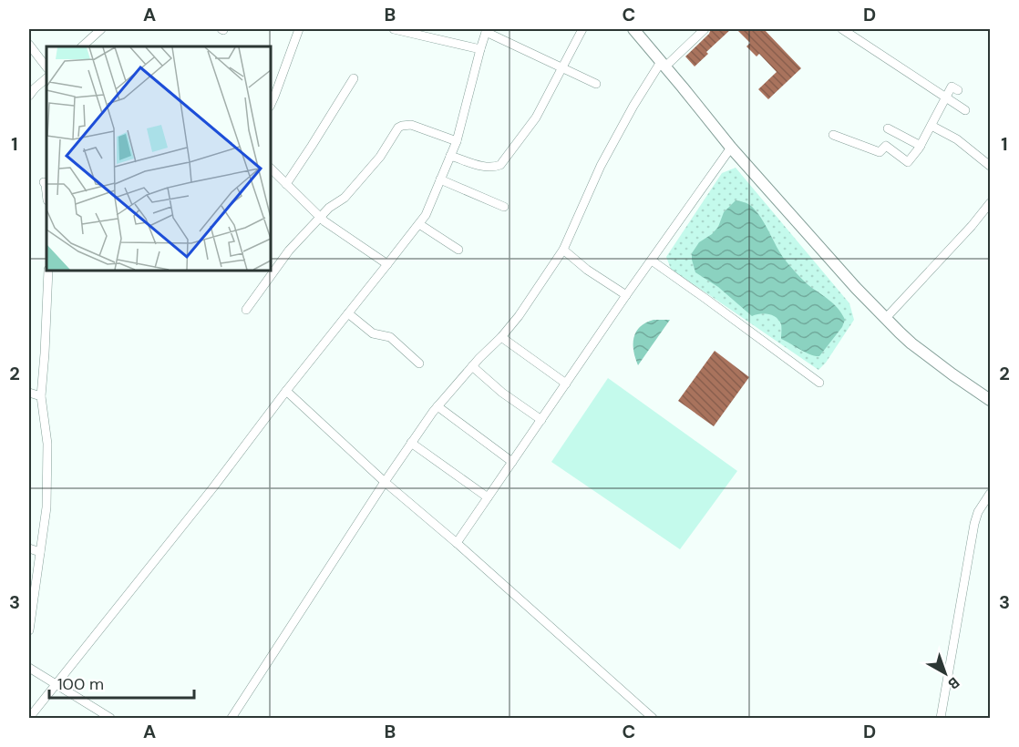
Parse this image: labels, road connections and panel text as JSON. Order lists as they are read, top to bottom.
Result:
{
  "scale_bar": "100 m",
  "north": "bottom right",
  "grid": {
    "columns": [
      "A",
      "B",
      "C",
      "D"
    ],
    "rows": ["1", "2", "3"]
  }
}
